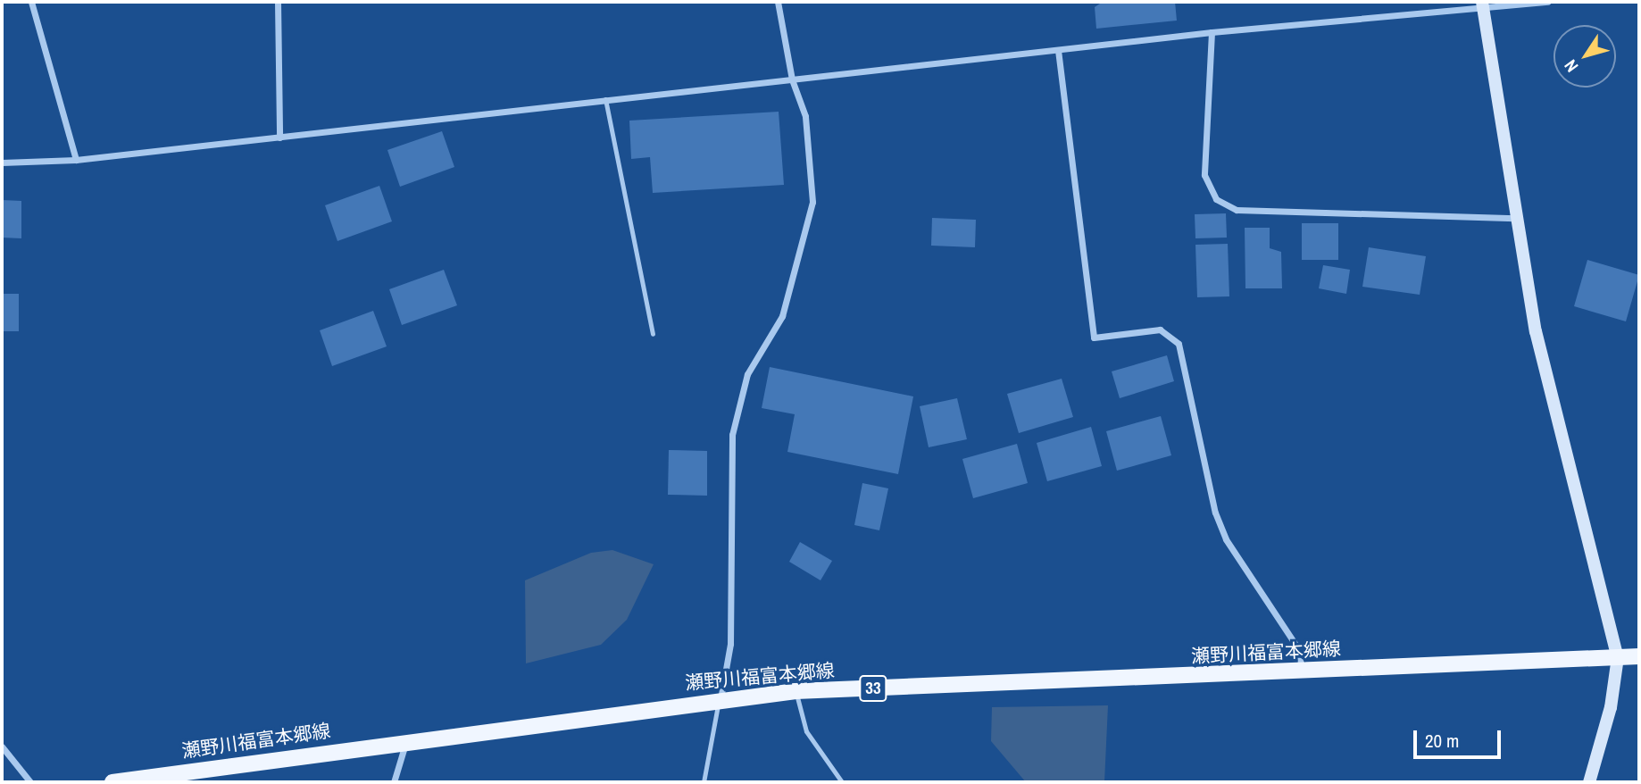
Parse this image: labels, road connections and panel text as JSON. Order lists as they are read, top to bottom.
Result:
{
  "streets": {
    "main road": ["瀬野川福富本郷線", "33"]
  },
  "scale_bar": "20 m",
  "north": "bottom left"
}
